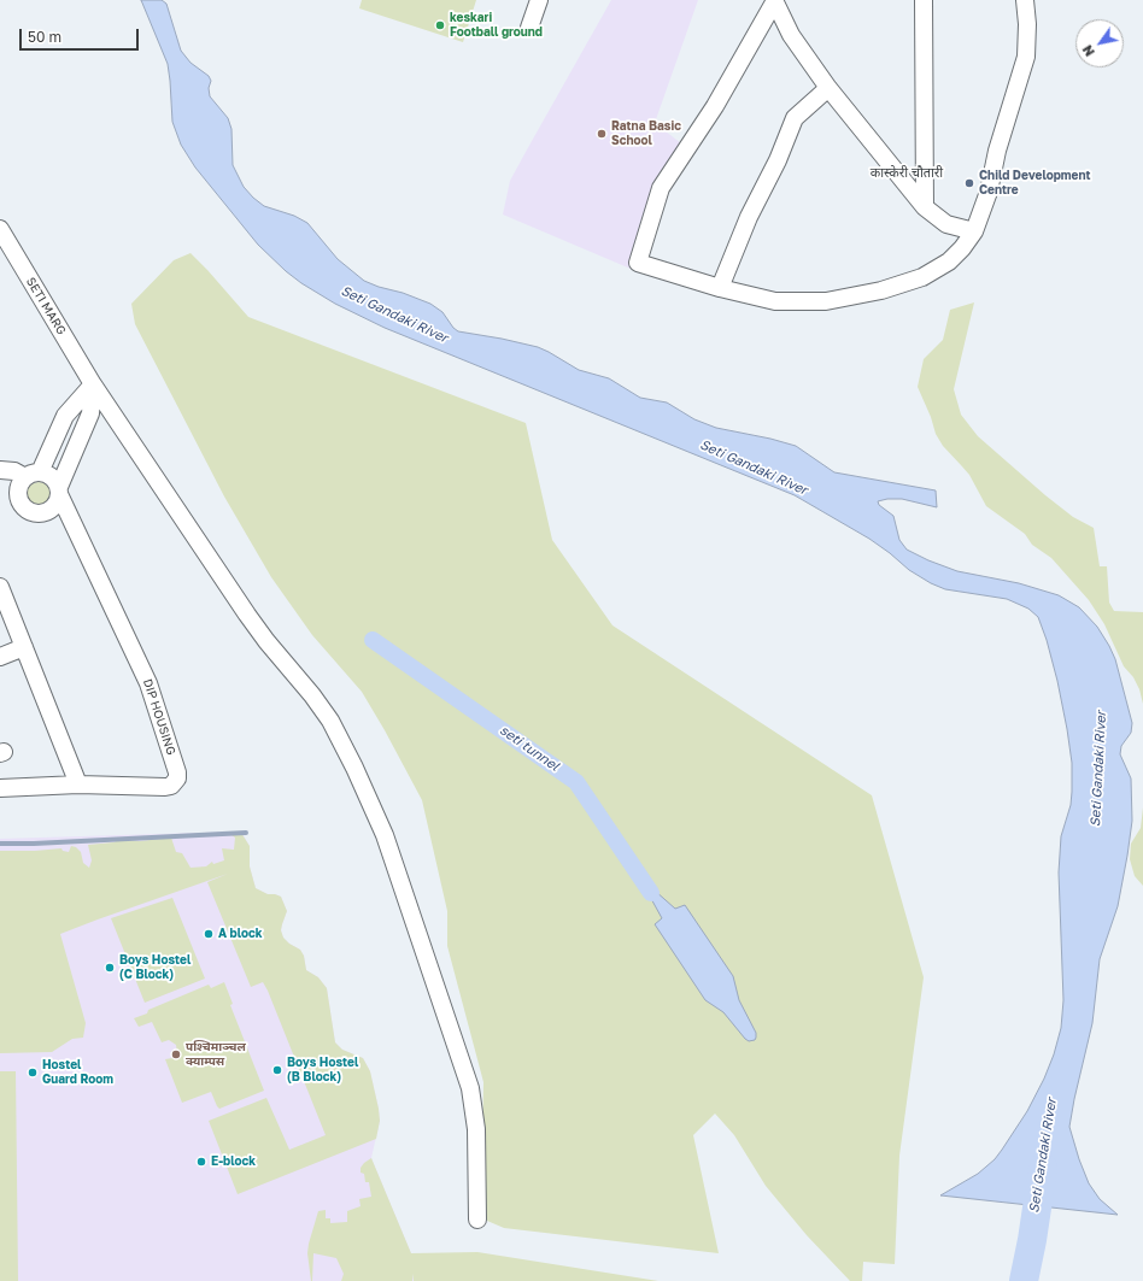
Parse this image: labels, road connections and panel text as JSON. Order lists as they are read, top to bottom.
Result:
{
  "streets": {
    "street": ["SETI MARG", "DIP HOUSING"]
  },
  "districts": ["कास्केरी चौतारी"],
  "water": ["Seti Gandaki River", "seti tunnel"],
  "places": [
    "keskari Football ground",
    "Ratna Basic School",
    "Child Development Centre",
    "A block",
    "Boys Hostel (C Block)",
    "पश्‍चिमाञ्‍चल क्याम्पस",
    "Boys Hostel (B Block)",
    "Hostel Guard Room",
    "E-block"
  ],
  "scale_bar": "50 m",
  "north": "bottom left"
}
